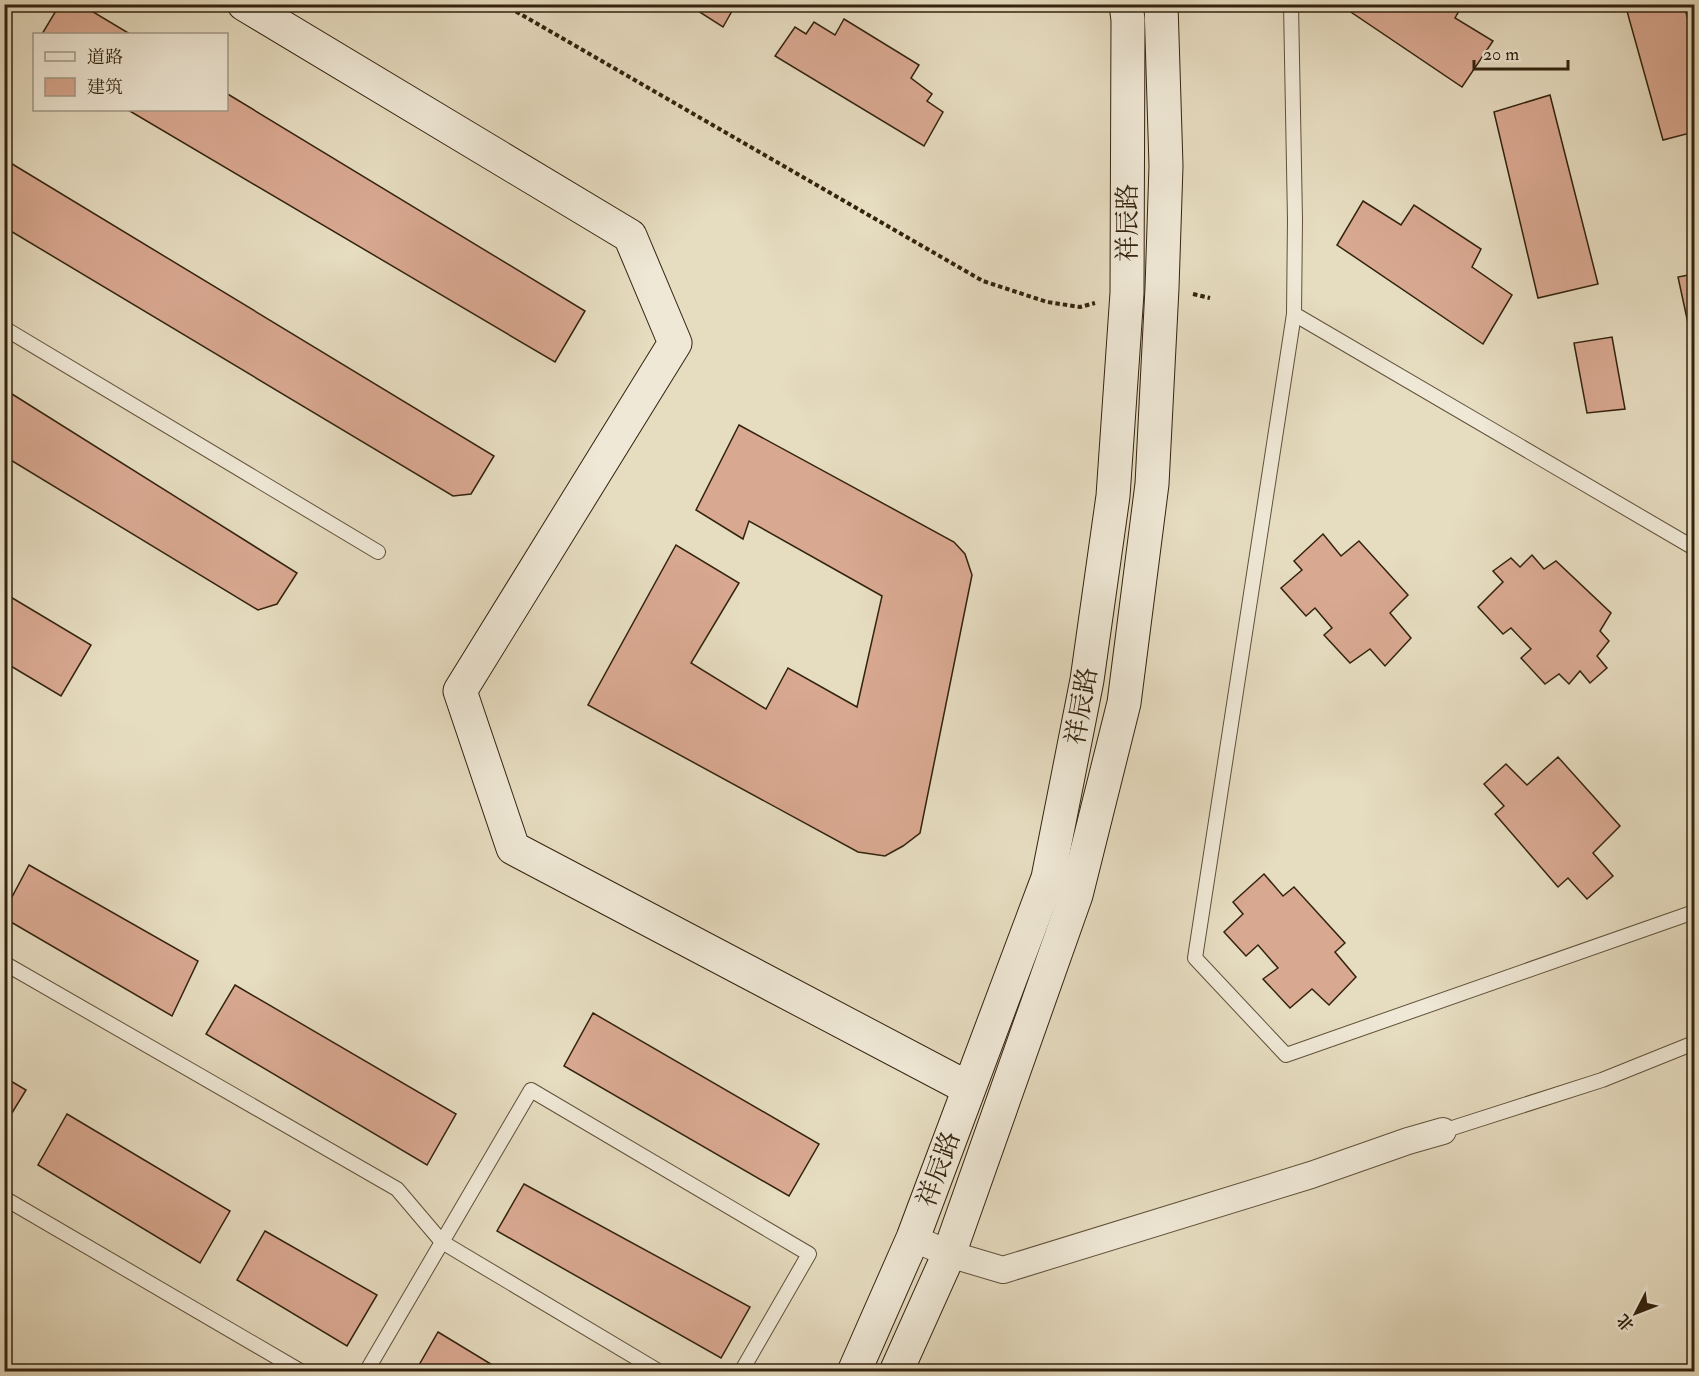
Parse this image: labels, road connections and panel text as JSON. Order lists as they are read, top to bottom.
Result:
{
  "streets": {
    "street": ["祥辰路"]
  },
  "legend": ["道路", "建筑"],
  "scale_bar": "20 m",
  "north": "bottom left"
}
